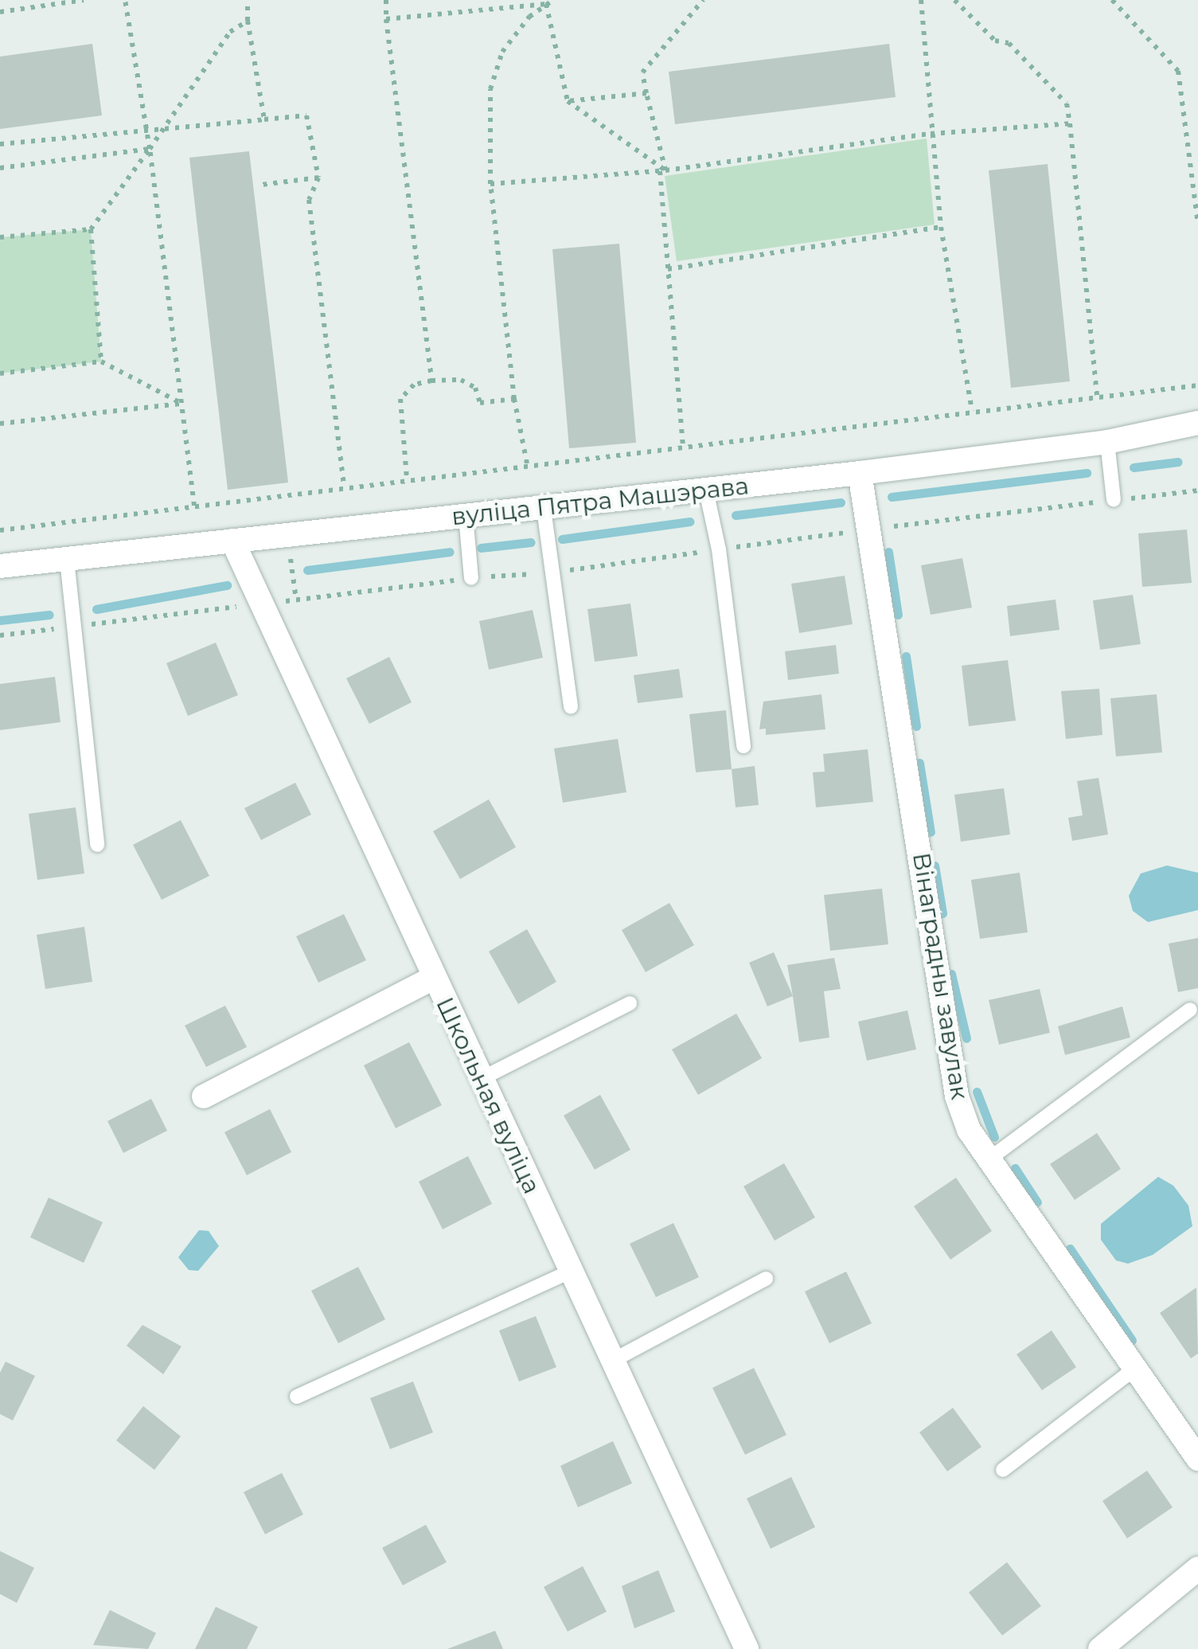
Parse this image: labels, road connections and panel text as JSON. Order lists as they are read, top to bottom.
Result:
{
  "streets": {
    "street": ["вуліца Пятра Машэрава", "Вінаградны завулак", "Школьная вуліца"]
  },
  "crossings": [
    ["вуліца Пятра Машэрава", "Вінаградны завулак"],
    ["вуліца Пятра Машэрава", "Школьная вуліца"]
  ]
}
